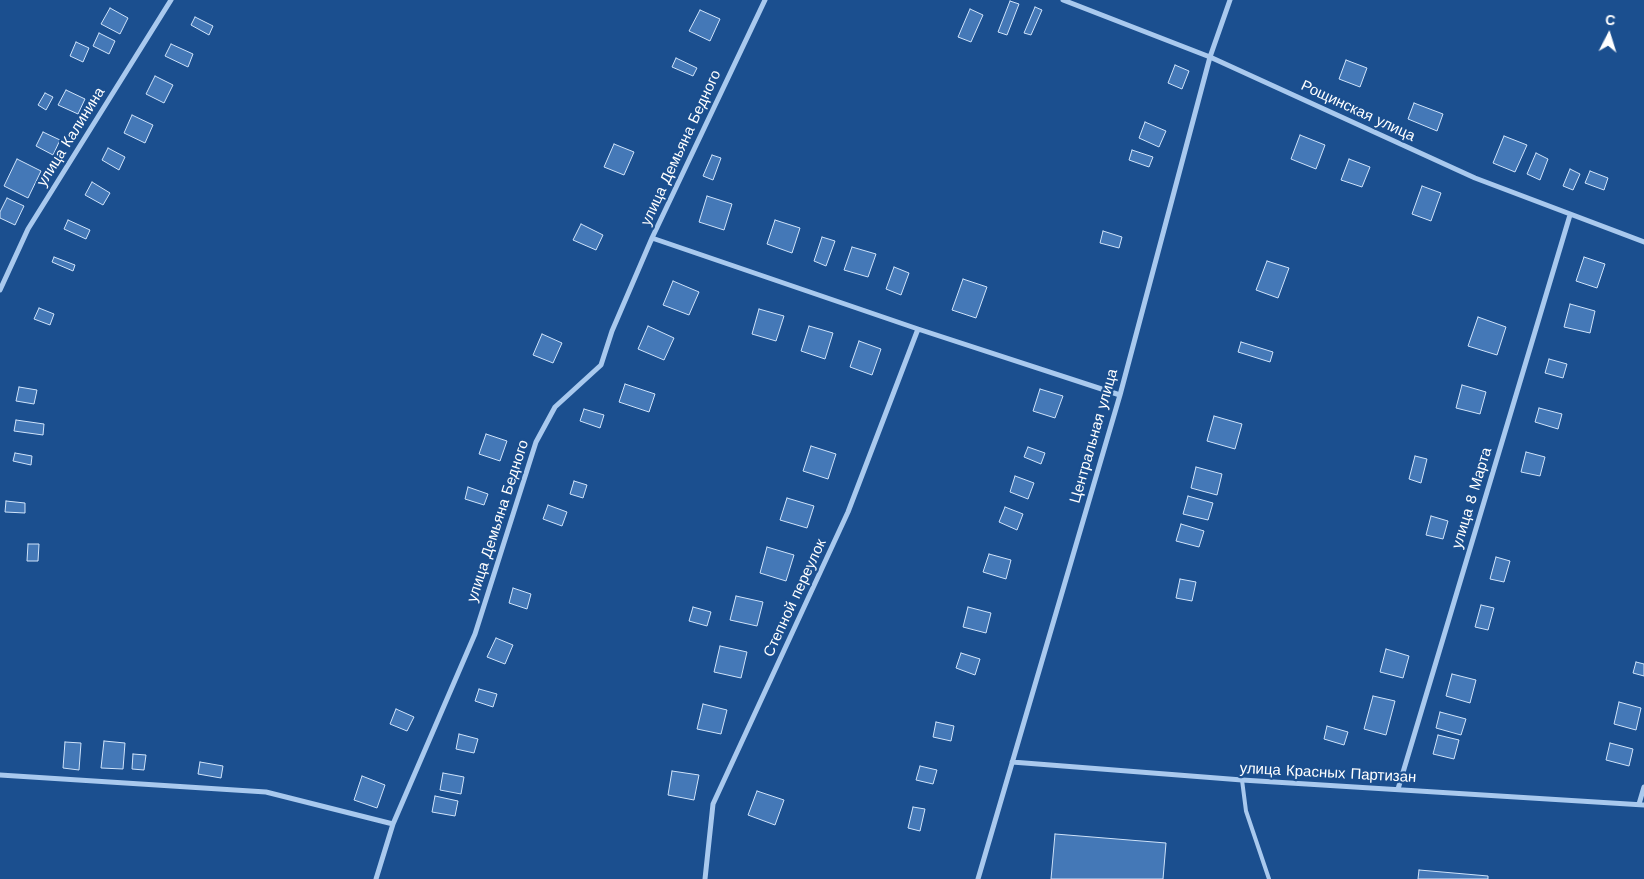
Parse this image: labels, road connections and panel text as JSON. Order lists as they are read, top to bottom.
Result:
{
  "streets": {
    "street": [
      "Рощинская улица",
      "улица Калинина",
      "улица Демьяна Бедного",
      "Центральная улица",
      "улица 8 Марта",
      "Степной переулок",
      "улица Красных Партизан"
    ]
  },
  "crossings": [
    ["Рощинская улица", "Центральная улица"],
    ["Рощинская улица", "улица 8 Марта"],
    ["Центральная улица", "улица Красных Партизан"],
    ["улица 8 Марта", "улица Красных Партизан"]
  ],
  "north": "top"
}
